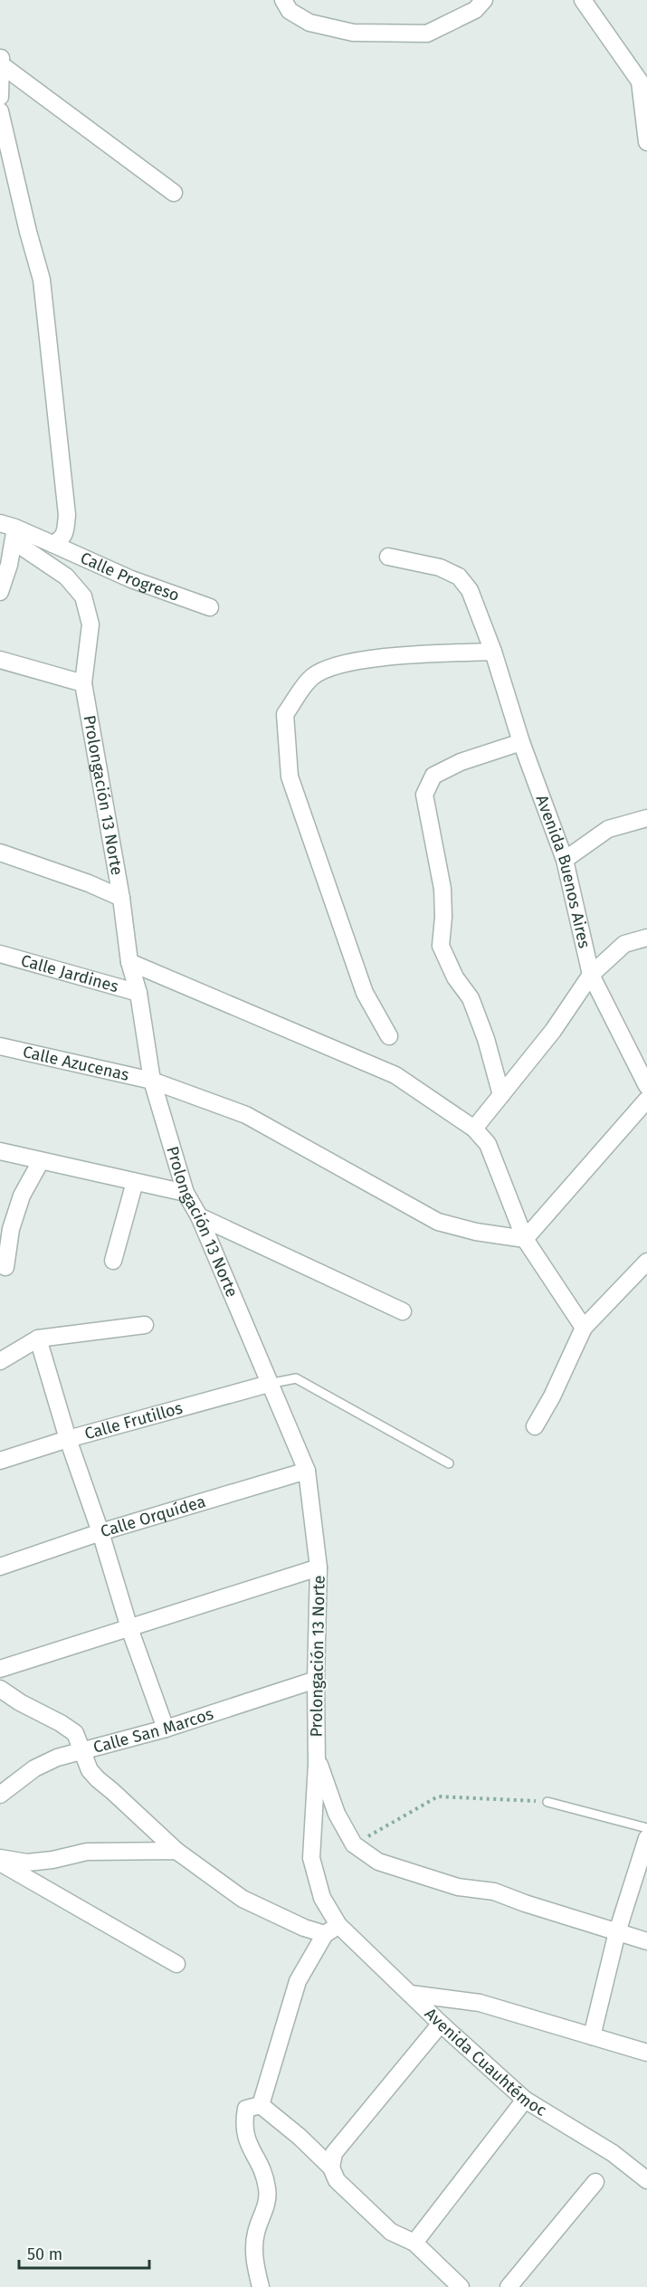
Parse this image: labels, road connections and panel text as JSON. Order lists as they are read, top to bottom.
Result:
{
  "streets": {
    "street": [
      "Calle Progreso",
      "Prolongación 13 Norte",
      "Avenida Buenos Aires",
      "Calle Jardines",
      "Calle Azucenas",
      "Calle Frutillos",
      "Calle Orquídea",
      "Calle San Marcos",
      "Avenida Cuauhtémoc"
    ]
  },
  "crossings": [
    ["Calle Progreso", "Prolongación 13 Norte"],
    ["Prolongación 13 Norte", "Calle Jardines"],
    ["Prolongación 13 Norte", "Calle Azucenas"],
    ["Prolongación 13 Norte", "Calle Frutillos"],
    ["Prolongación 13 Norte", "Calle Orquídea"],
    ["Prolongación 13 Norte", "Calle San Marcos"],
    ["Prolongación 13 Norte", "Avenida Cuauhtémoc"]
  ],
  "scale_bar": "50 m"
}
